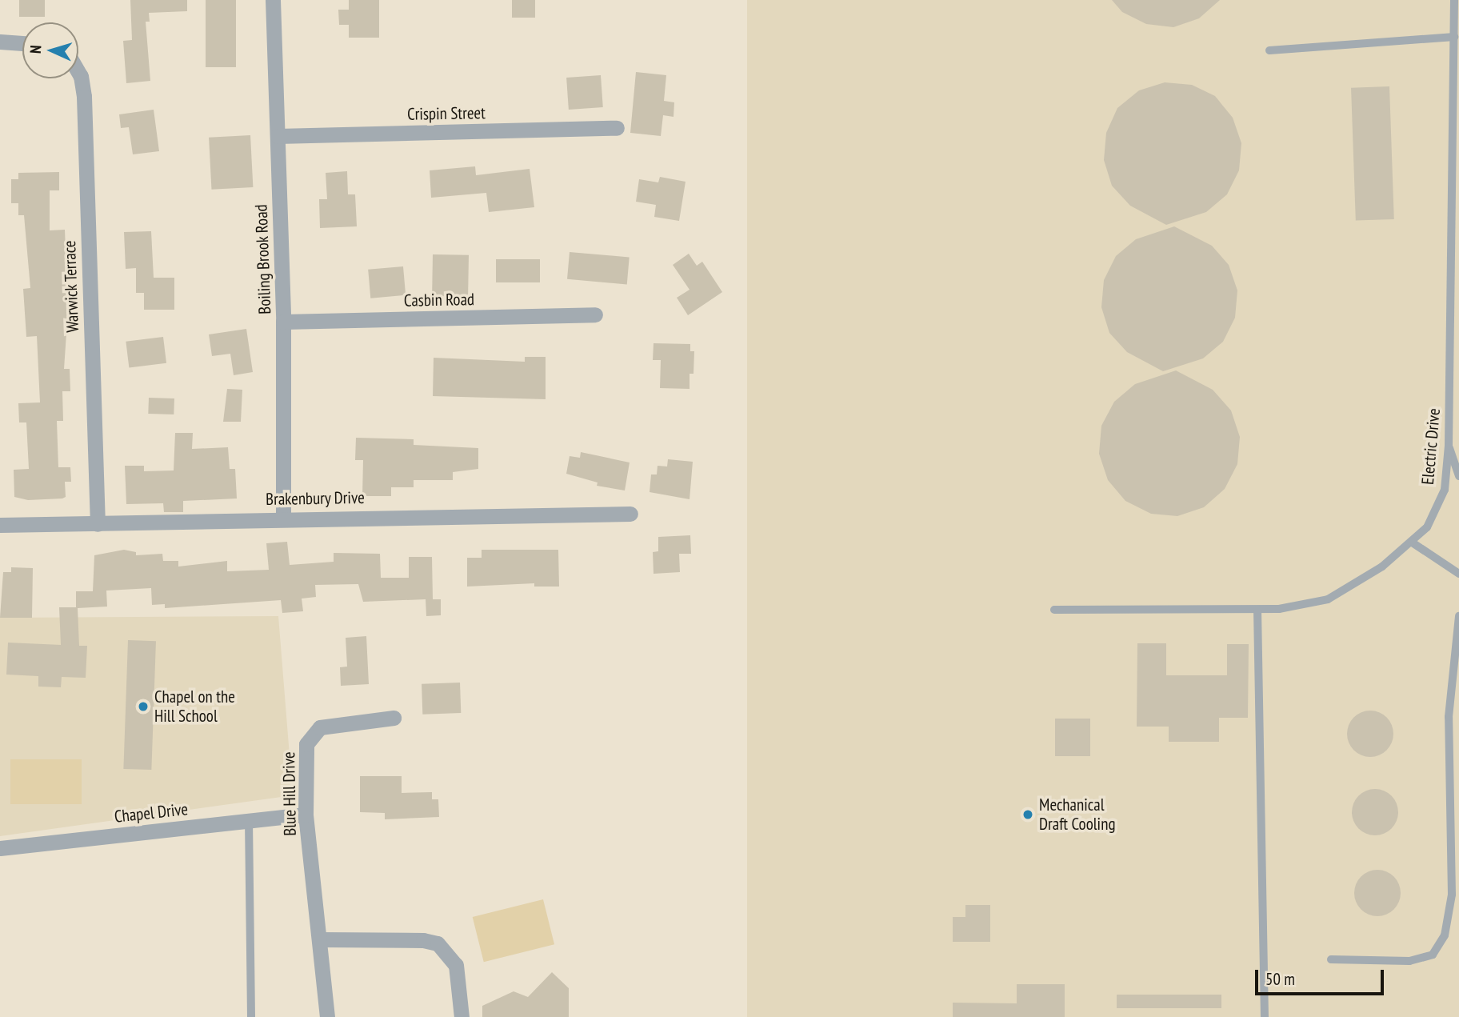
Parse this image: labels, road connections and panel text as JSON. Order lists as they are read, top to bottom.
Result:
{
  "streets": {
    "street": [
      "Crispin Street",
      "Boiling Brook Road",
      "Warwick Terrace",
      "Casbin Road",
      "Brakenbury Drive",
      "Blue Hill Drive",
      "Chapel Drive"
    ],
    "lane": ["Electric Drive"]
  },
  "crossings": [
    ["Crispin Street", "Boiling Brook Road"],
    ["Boiling Brook Road", "Casbin Road"],
    ["Boiling Brook Road", "Brakenbury Drive"],
    ["Warwick Terrace", "Brakenbury Drive"],
    ["Blue Hill Drive", "Chapel Drive"]
  ],
  "places": ["Chapel on the Hill School", "Mechanical Draft Cooling"],
  "scale_bar": "50 m",
  "north": "left"
}
